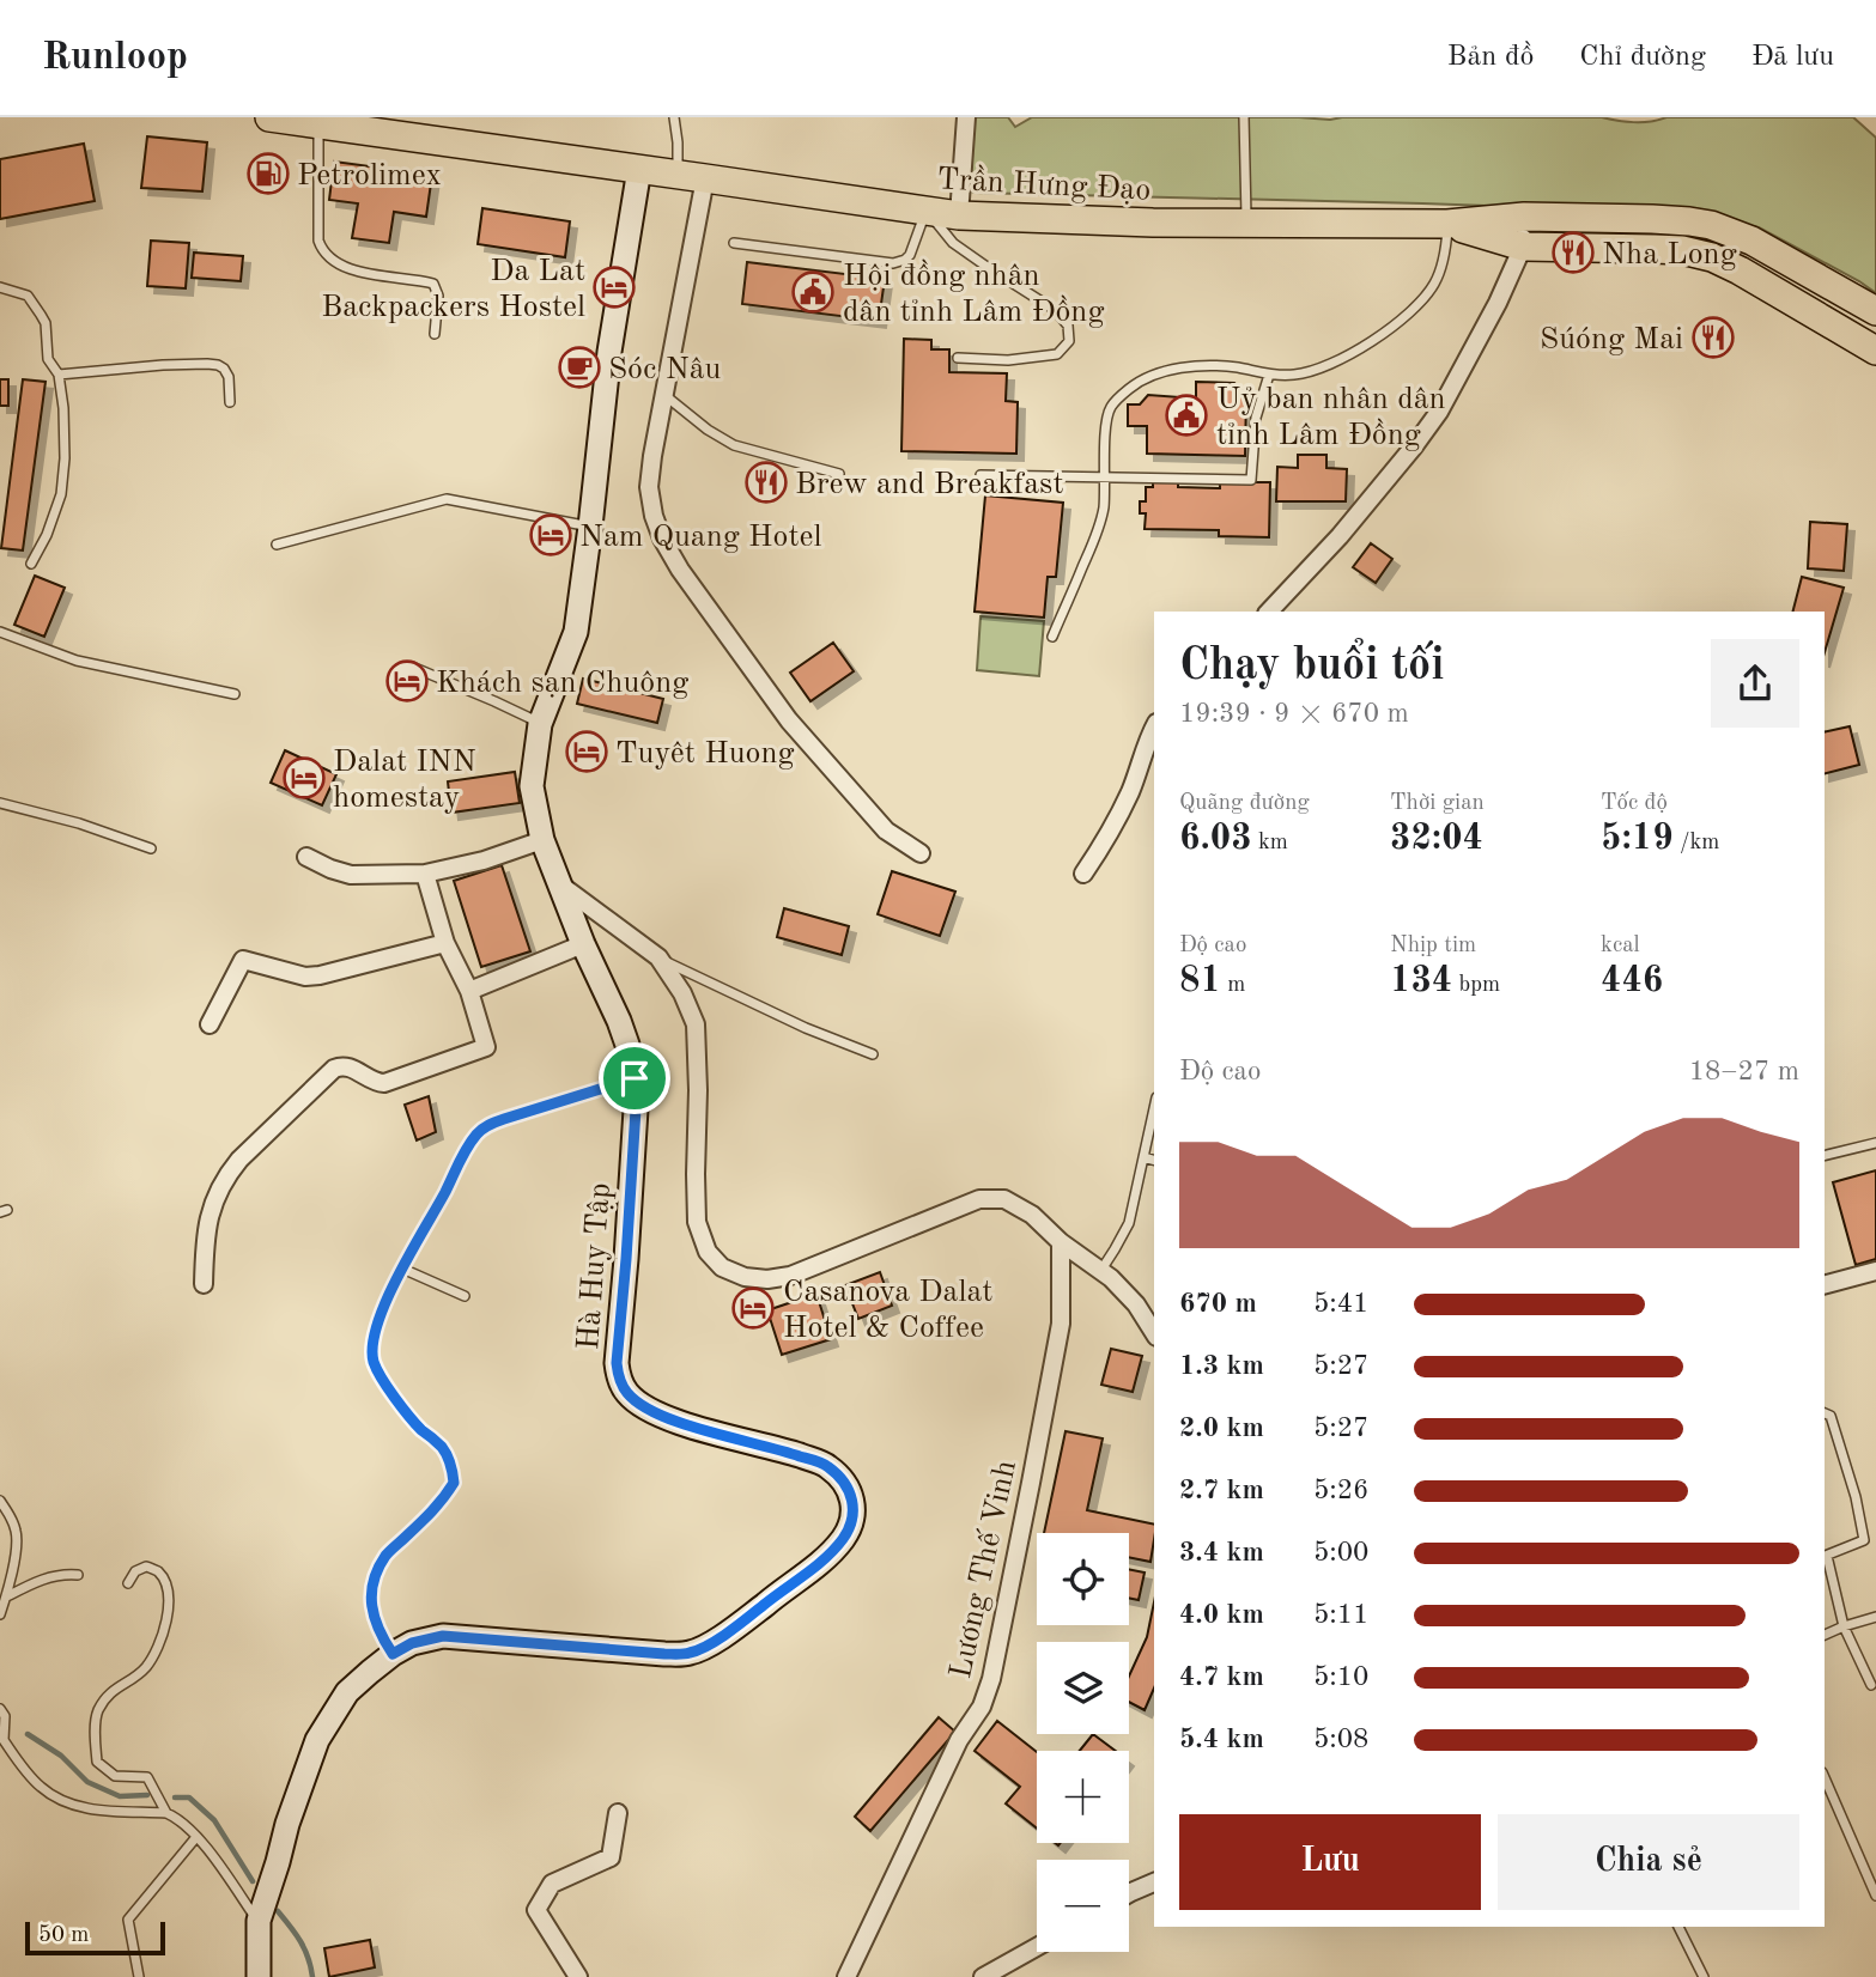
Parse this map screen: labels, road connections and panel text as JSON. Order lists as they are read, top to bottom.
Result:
{
  "streets": {
    "main road": ["Trần Hưng Đạo"],
    "street": ["Hà Huy Tập", "Lương Thế Vinh"]
  },
  "crossings": [
    ["Trần Hưng Đạo", "Hà Huy Tập"]
  ],
  "places": {
    "fuel station": ["Petrolimex"],
    "restaurant": ["Nha Long", "Súóng Mai", "Brew and Breakfast"],
    "hotel": [
      "Da Lat Backpackers Hostel",
      "Nam Quang Hotel",
      "Khách sạn Chuông",
      "Tuyêt Huong",
      "Dalat INN homestay",
      "Casanova Dalat Hotel & Coffee"
    ],
    "public building": ["Hội đồng nhân dân tỉnh Lâm Đồng", "Uỷ ban nhân dân tỉnh Lâm Đồng"],
    "cafe": ["Sóc Nâu"]
  },
  "scale_bar": "50 m",
  "page": {
    "header": "Runloop",
    "nav": ["Bản đồ", "Chỉ đường", "Đã lưu"],
    "heading": ["Chạy buổi tối", "19:39 · 9 × 670 m"],
    "stats": [
      ["Quãng đường", "6.03 km"],
      ["Thời gian", "32:04"],
      ["Tốc độ", "5:19 /km"],
      ["Độ cao", "81 m"],
      ["Nhịp tim", "134 bpm"],
      ["kcal", "446"]
    ],
    "chart": ["Độ cao", "18–27 m"],
    "list": [
      {
        "name": "670 m",
        "note": "5:41"
      },
      {
        "name": "1.3 km",
        "note": "5:27"
      },
      {
        "name": "2.0 km",
        "note": "5:27"
      },
      {
        "name": "2.7 km",
        "note": "5:26"
      },
      {
        "name": "3.4 km",
        "note": "5:00"
      },
      {
        "name": "4.0 km",
        "note": "5:11"
      },
      {
        "name": "4.7 km",
        "note": "5:10"
      },
      {
        "name": "5.4 km",
        "note": "5:08"
      }
    ],
    "map_buttons": ["+", "−"],
    "buttons": ["Lưu", "Chia sẻ"],
    "scale": "50 m"
  }
}
